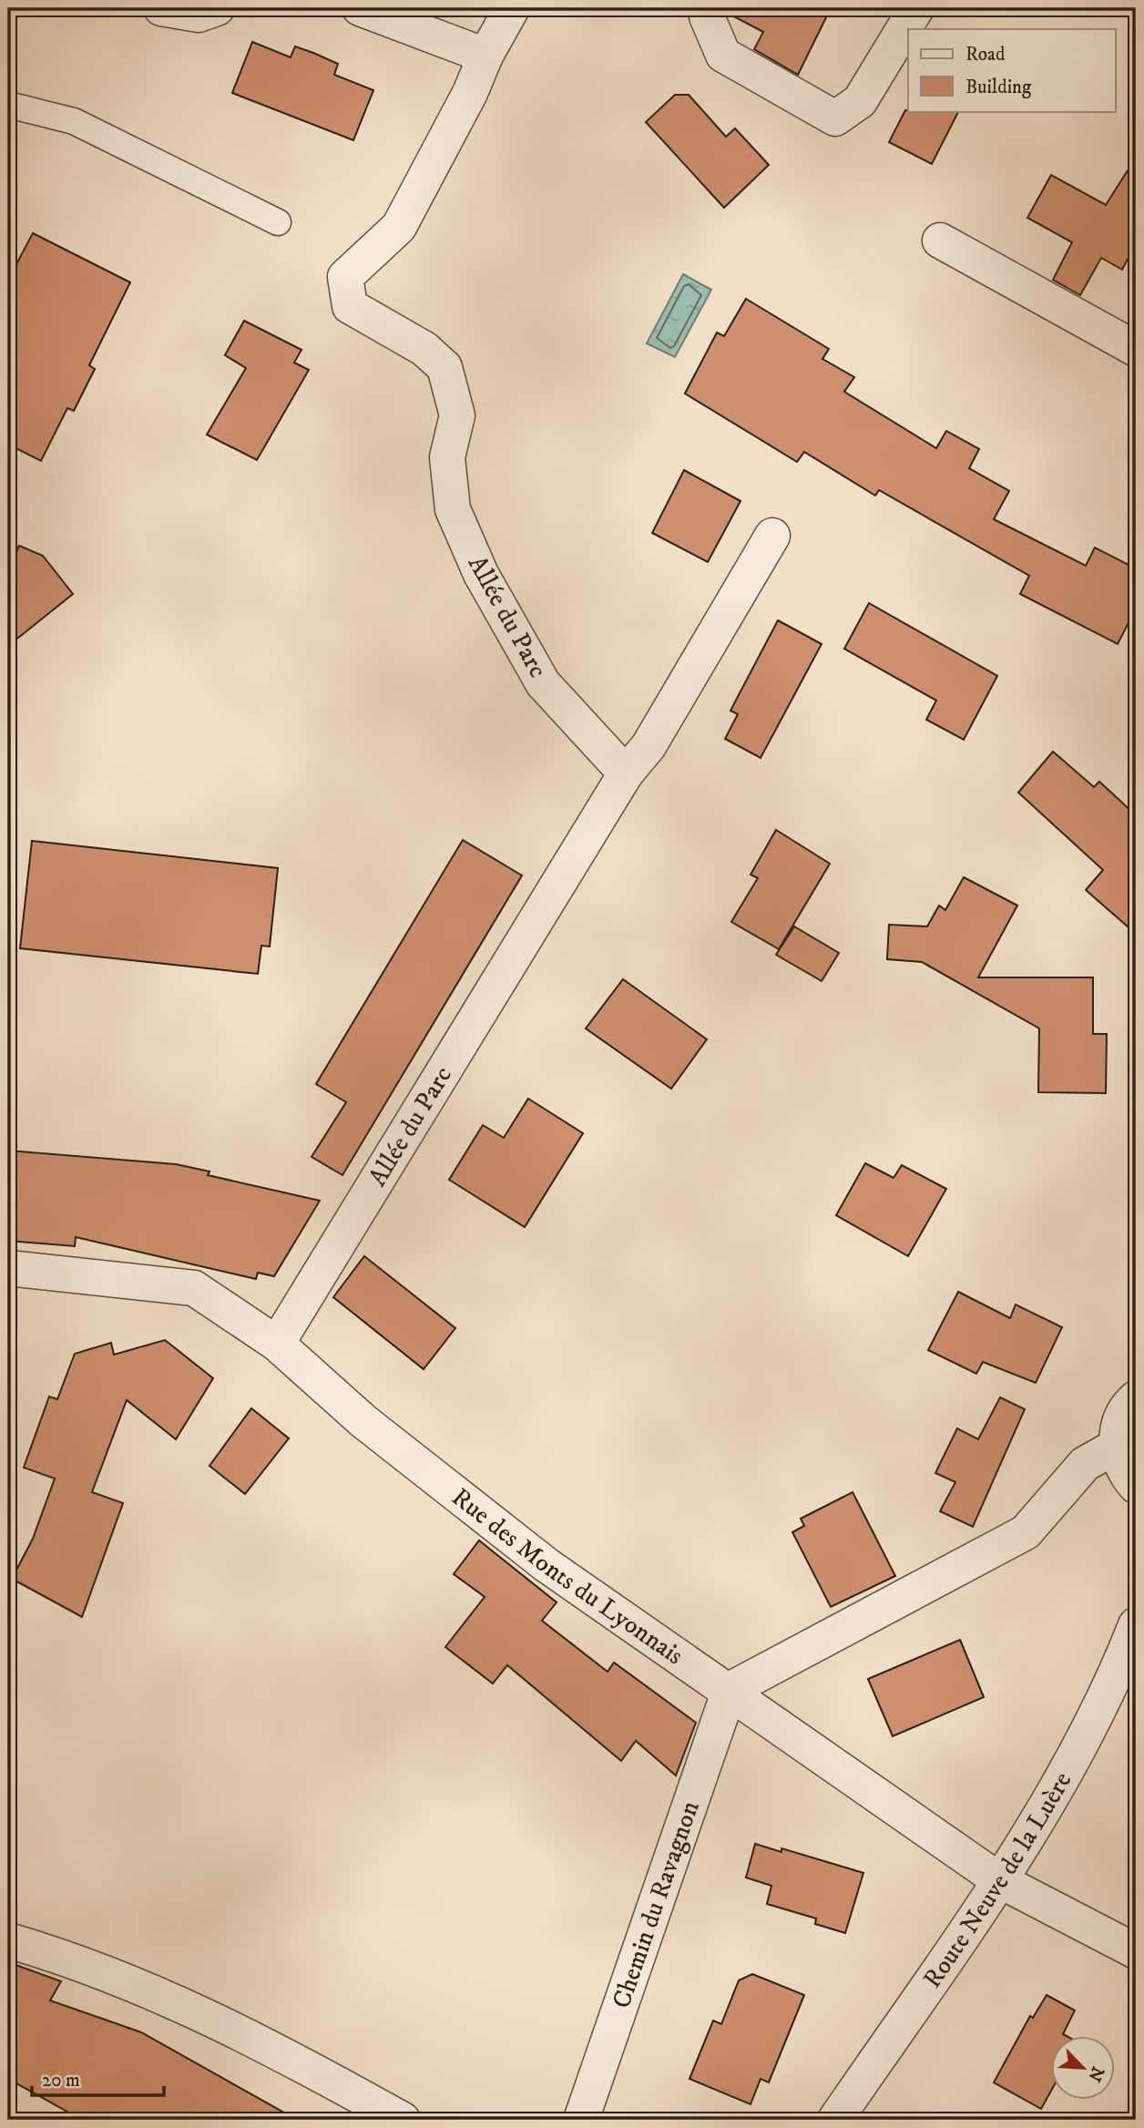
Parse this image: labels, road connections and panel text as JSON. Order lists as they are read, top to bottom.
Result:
{
  "streets": {
    "street": [
      "Allée du Parc",
      "Rue des Monts du Lyonnais",
      "Route Neuve de la Luère",
      "Chemin du Ravagnon"
    ]
  },
  "crossings": [
    ["Allée du Parc", "Rue des Monts du Lyonnais"],
    ["Rue des Monts du Lyonnais", "Route Neuve de la Luère"],
    ["Rue des Monts du Lyonnais", "Chemin du Ravagnon"]
  ],
  "legend": ["Road", "Building"],
  "scale_bar": "20 m",
  "north": "bottom right"
}
